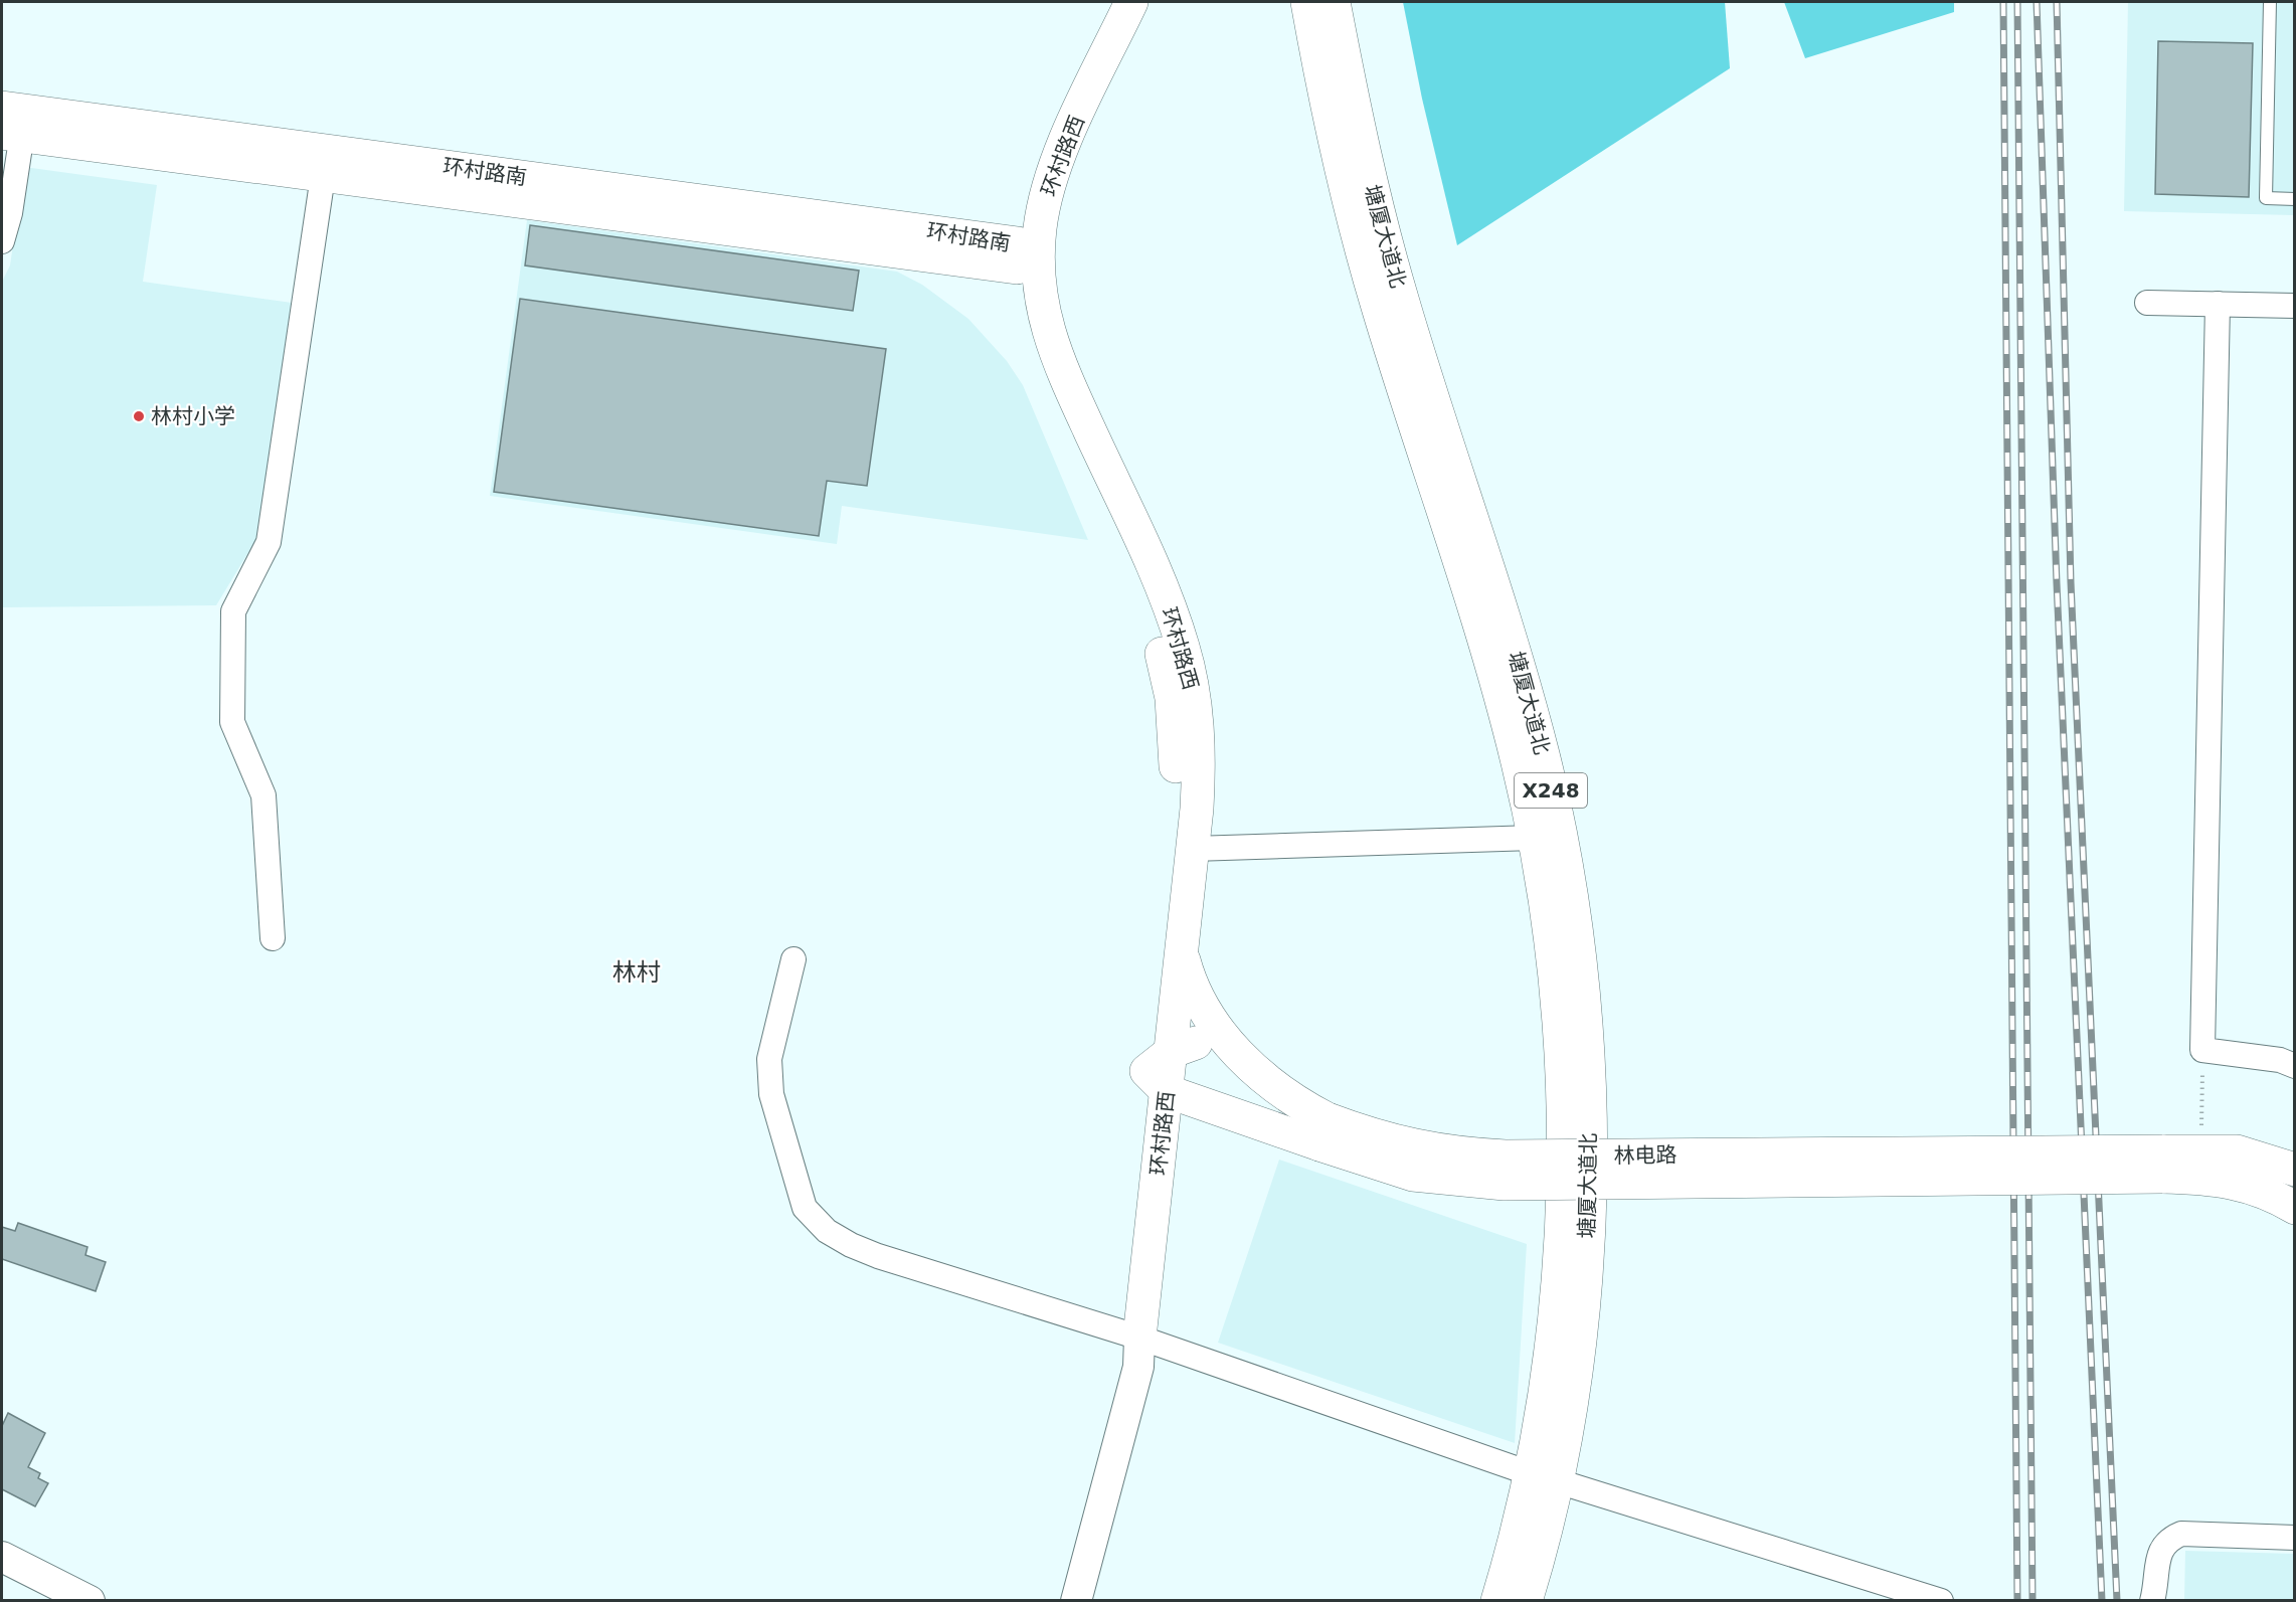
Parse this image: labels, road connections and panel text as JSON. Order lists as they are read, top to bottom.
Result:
{
  "streets": {
    "main road": [
      "环村路西",
      "环村路南",
      "塘厦大道北",
      "X248",
      "林电路"
    ]
  },
  "crossings": [
    ["环村路西", "环村路南"],
    ["环村路西", "林电路"]
  ],
  "districts": ["林村"],
  "places": ["林村小学"]
}
